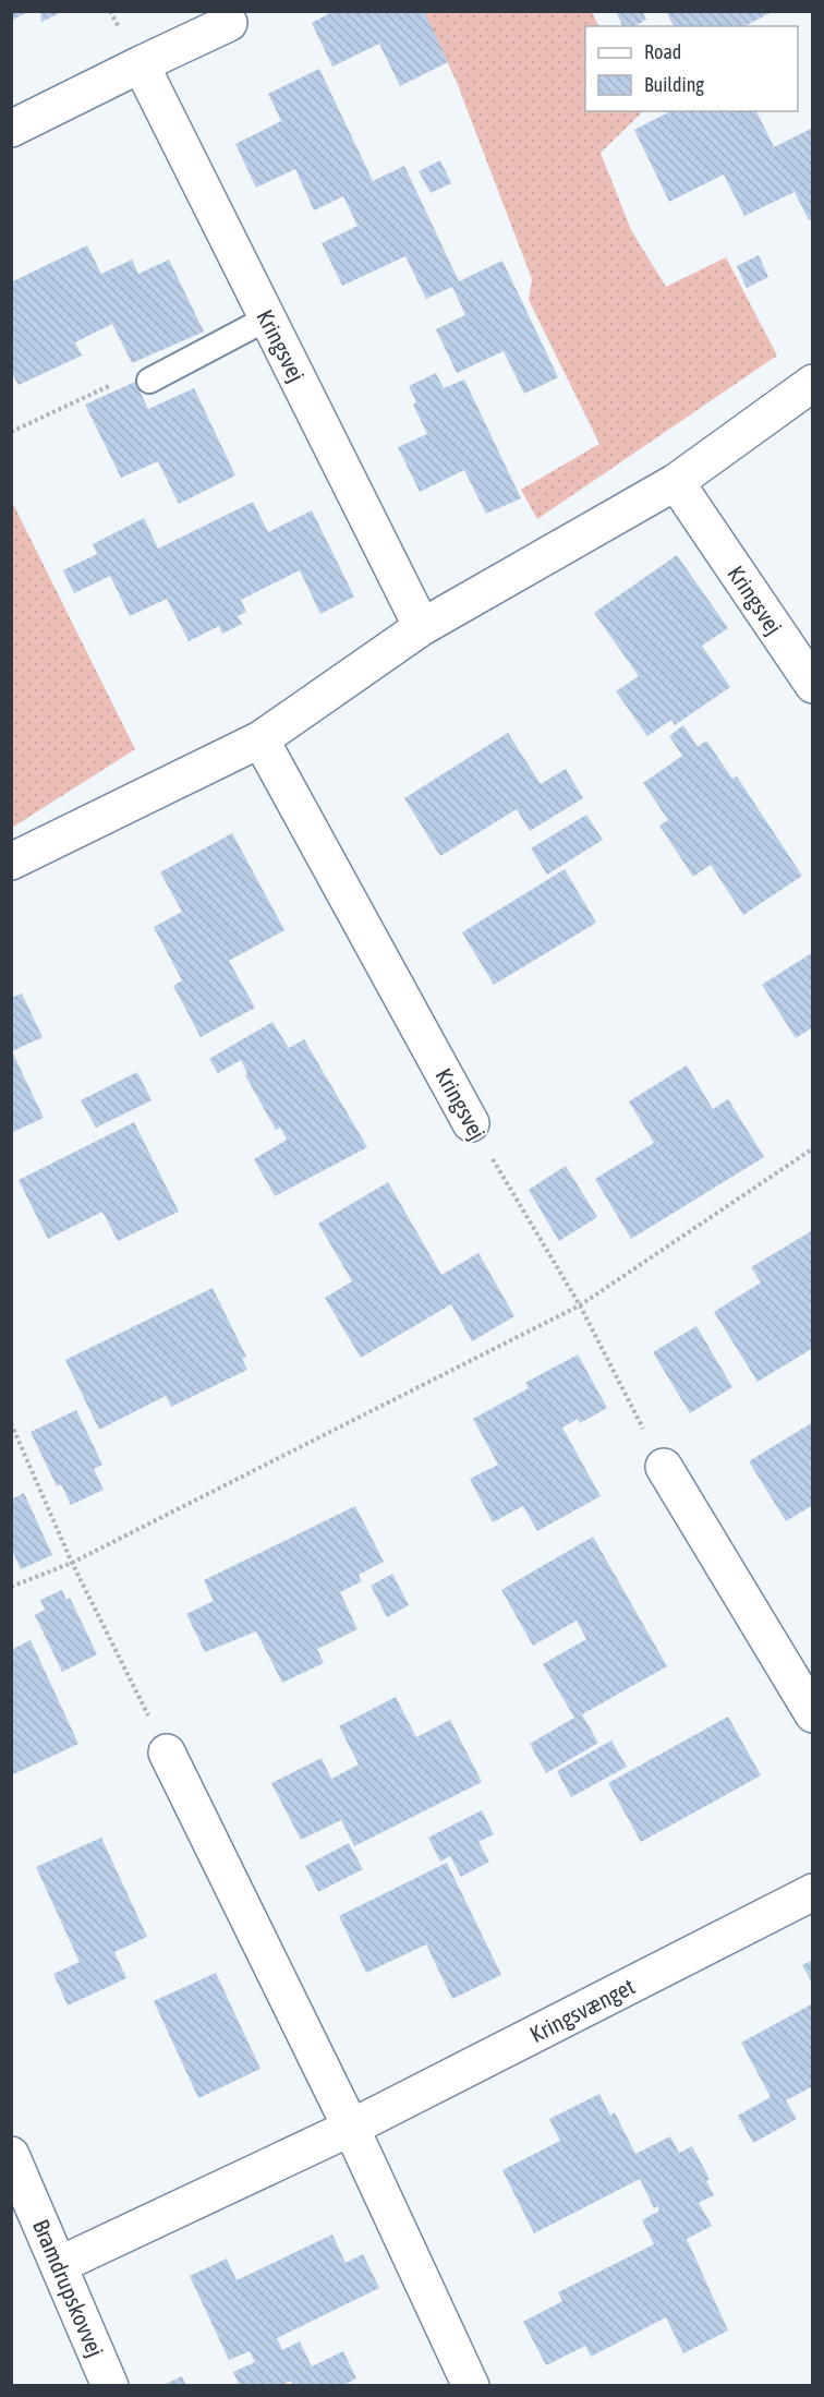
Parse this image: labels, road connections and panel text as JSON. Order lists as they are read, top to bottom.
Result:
{
  "streets": {
    "street": ["Kringsvej", "Kringsvænget", "Bramdrupskovvej"]
  },
  "crossings": [
    ["Kringsvænget", "Bramdrupskovvej"]
  ],
  "legend": ["Road", "Building"]
}
